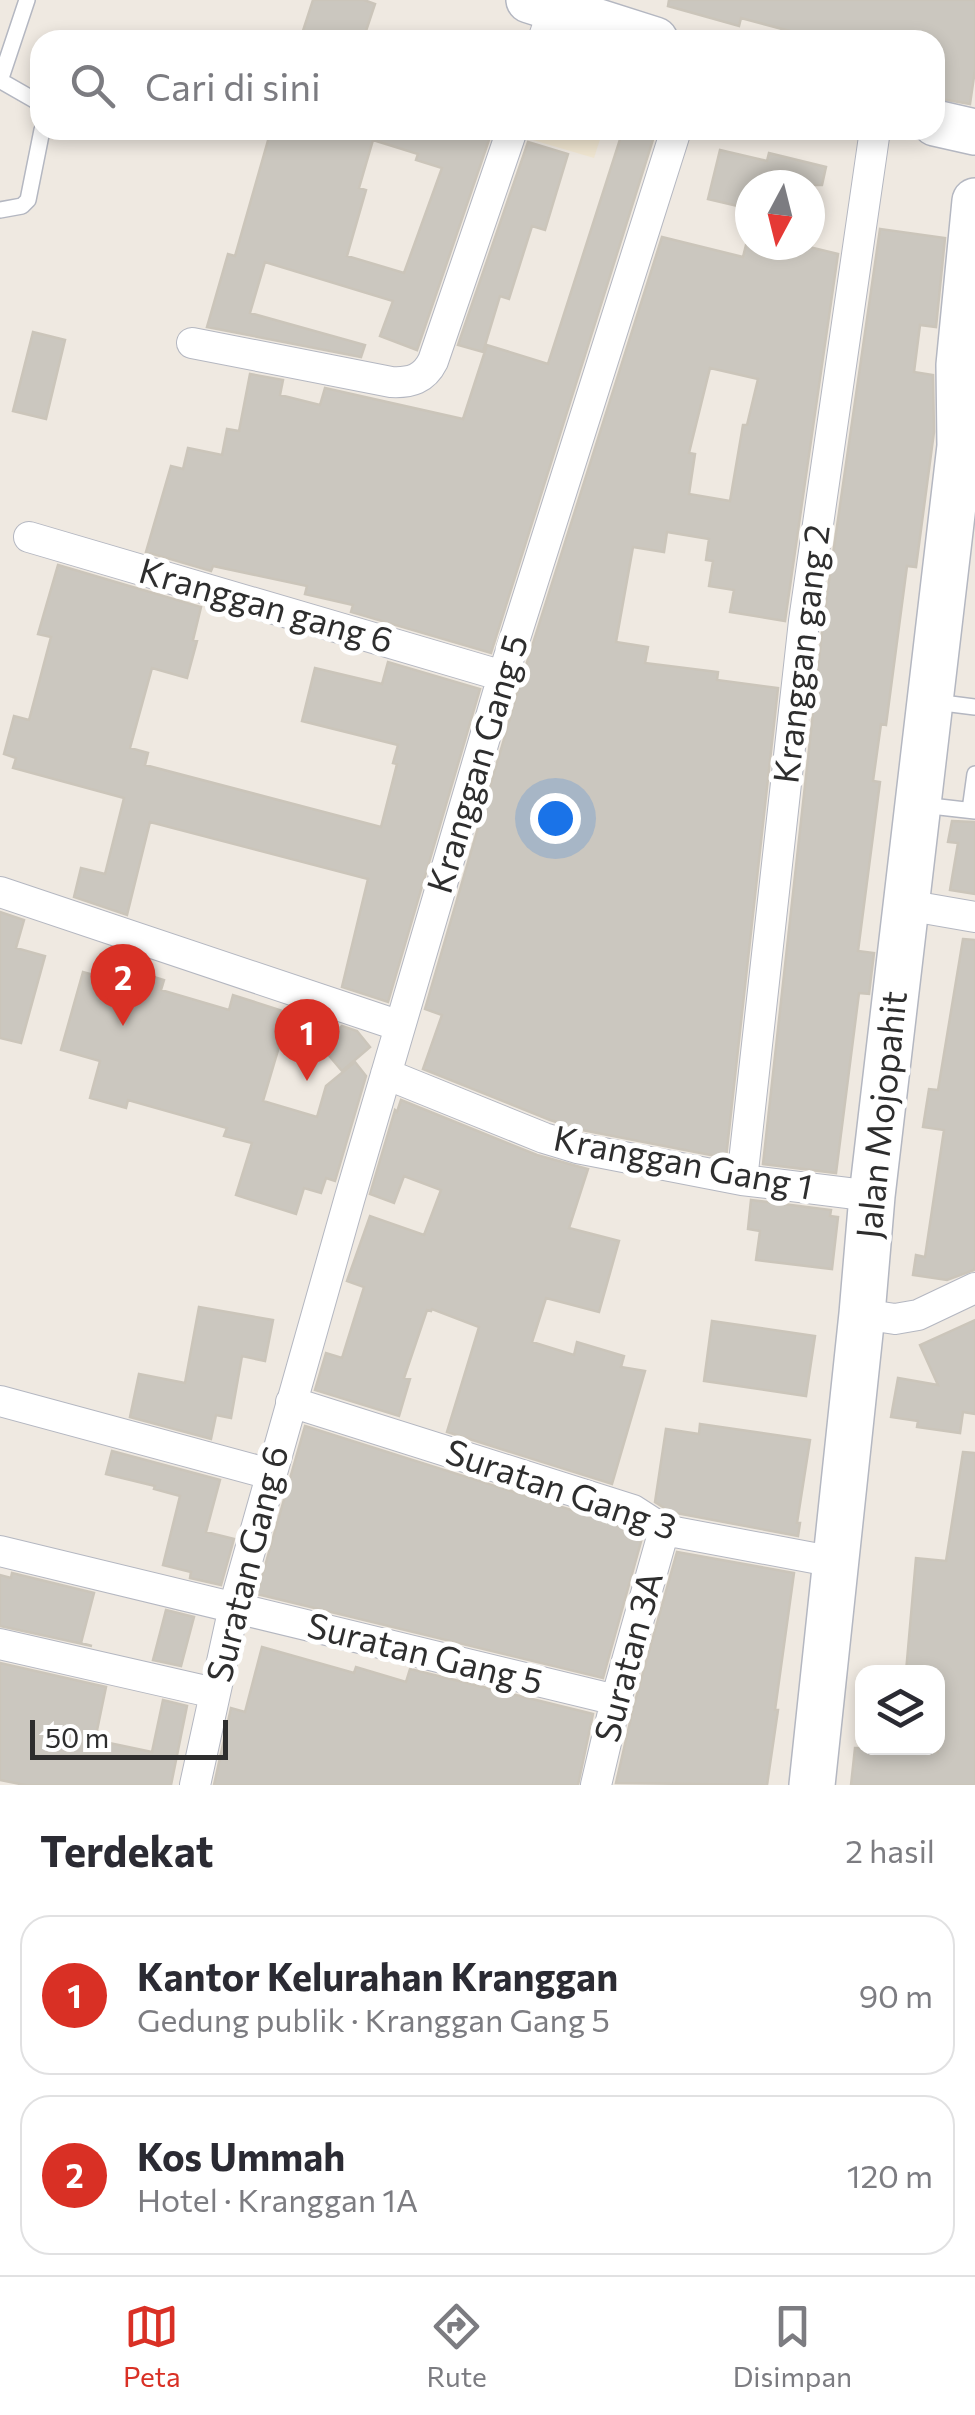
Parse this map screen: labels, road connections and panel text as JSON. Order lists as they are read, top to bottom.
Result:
{
  "streets": {
    "main road": ["Jalan Mojopahit"],
    "street": [
      "Kranggan gang 6",
      "Kranggan gang 2",
      "Kranggan Gang 5",
      "Kranggan Gang 1",
      "Suratan Gang 3",
      "Suratan Gang 6",
      "Suratan Gang 5",
      "Suratan 3A"
    ]
  },
  "crossings": [
    ["Kranggan gang 6", "Kranggan Gang 5"],
    ["Kranggan gang 2", "Kranggan Gang 1"],
    ["Kranggan Gang 5", "Kranggan Gang 1"],
    ["Kranggan Gang 5", "Suratan Gang 3"],
    ["Kranggan Gang 5", "Suratan Gang 6"],
    ["Jalan Mojopahit", "Kranggan Gang 1"],
    ["Jalan Mojopahit", "Suratan Gang 3"],
    ["Suratan Gang 3", "Suratan Gang 6"],
    ["Suratan Gang 3", "Suratan 3A"],
    ["Suratan Gang 6", "Suratan Gang 5"],
    ["Suratan Gang 5", "Suratan 3A"]
  ],
  "scale_bar": "50 m",
  "north": "bottom",
  "page": {
    "search": "Cari di sini",
    "pins": ["2", "1"],
    "scale": "50 m",
    "heading": ["Terdekat", "2 hasil"],
    "list": [
      {
        "mark": "1",
        "name": "Kantor Kelurahan Kranggan",
        "note": "Gedung publik · Kranggan Gang 5",
        "value": "90 m"
      },
      {
        "mark": "2",
        "name": "Kos Ummah",
        "note": "Hotel · Kranggan 1A",
        "value": "120 m"
      }
    ],
    "nav": ["Peta", "Rute", "Disimpan"]
  }
}
